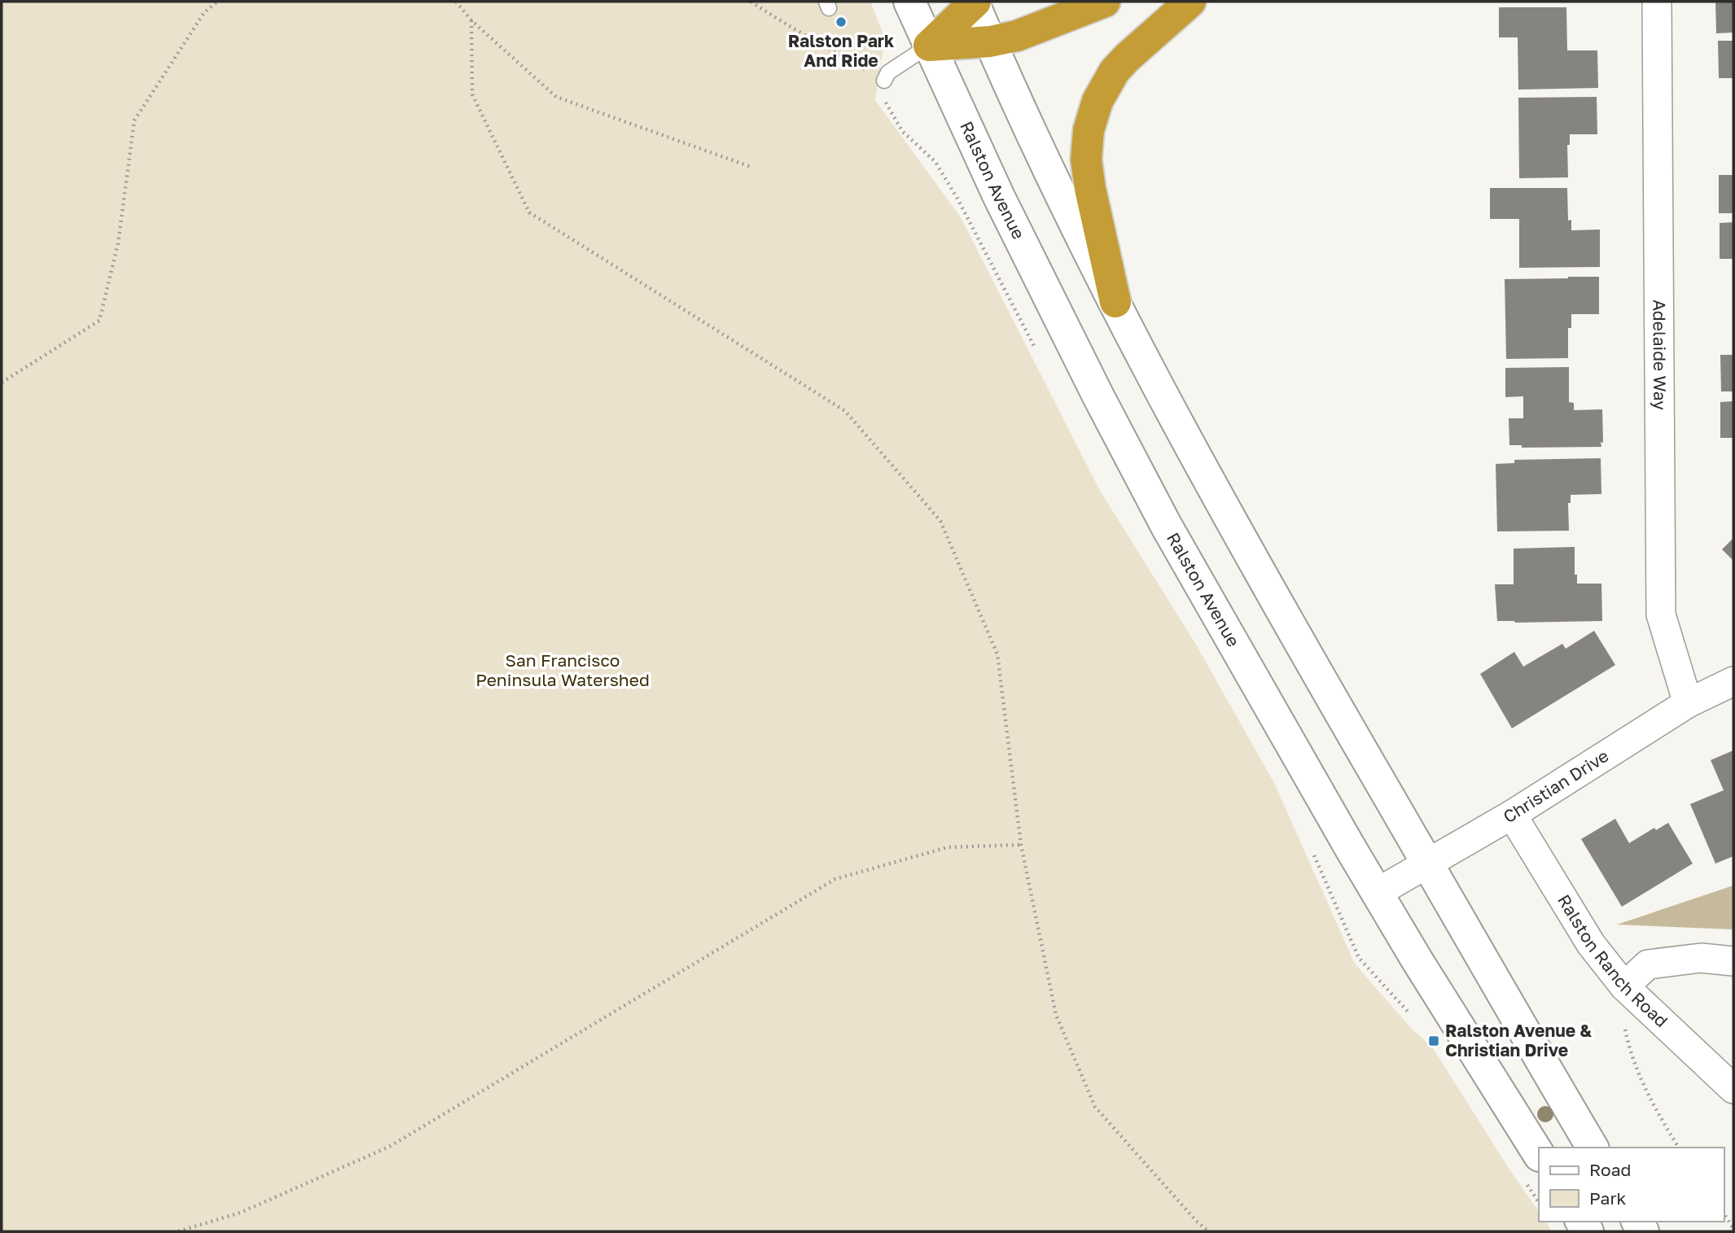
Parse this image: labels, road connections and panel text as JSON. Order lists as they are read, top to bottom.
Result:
{
  "streets": {
    "main road": ["Ralston Avenue"],
    "street": ["Adelaide Way", "Christian Drive", "Ralston Ranch Road"]
  },
  "crossings": [
    ["Ralston Avenue", "Christian Drive"],
    ["Adelaide Way", "Christian Drive"],
    ["Christian Drive", "Ralston Ranch Road"]
  ],
  "parks": ["San Francisco Peninsula Watershed"],
  "places": {
    "other": ["Ralston Park And Ride"],
    "transit": ["Ralston Avenue & Christian Drive"]
  },
  "legend": ["Road", "Park"]
}
